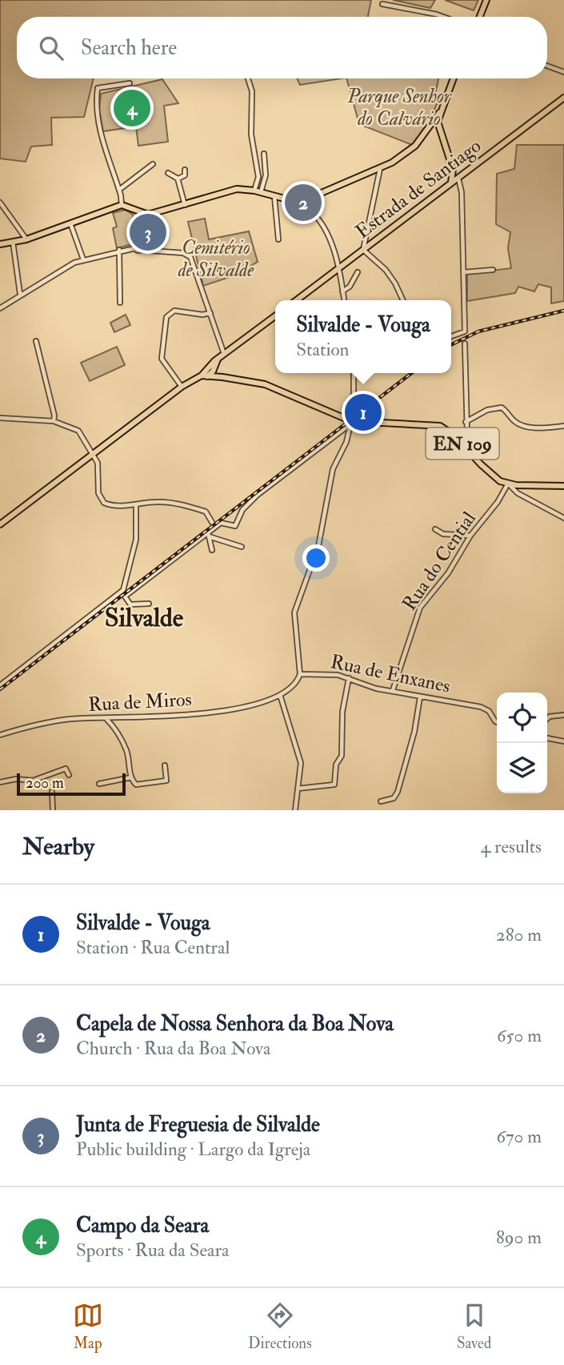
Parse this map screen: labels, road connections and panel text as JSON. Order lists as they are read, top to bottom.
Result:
{
  "streets": {
    "main road": ["Estrada de Santiago", "EN 109"],
    "street": ["Rua do Cential", "Rua de Enxanes", "Rua de Miros"]
  },
  "crossings": [
    ["EN 109", "Rua do Cential"],
    ["Rua do Cential", "Rua de Enxanes"]
  ],
  "districts": ["Silvalde"],
  "parks": ["Parque Senhor do Calvário", "Cemitério de Silvalde"],
  "scale_bar": "200 m",
  "page": {
    "search": "Search here",
    "pins": [
      "4",
      "2",
      "3",
      "1"
    ],
    "popup": ["Silvalde - Vouga", "Station"],
    "scale": "200 m",
    "heading": ["Nearby", "4 results"],
    "list": [
      {
        "mark": "1",
        "name": "Silvalde - Vouga",
        "note": "Station · Rua Central",
        "value": "280 m"
      },
      {
        "mark": "2",
        "name": "Capela de Nossa Senhora da Boa Nova",
        "note": "Church · Rua da Boa Nova",
        "value": "650 m"
      },
      {
        "mark": "3",
        "name": "Junta de Freguesia de Silvalde",
        "note": "Public building · Largo da Igreja",
        "value": "670 m"
      },
      {
        "mark": "4",
        "name": "Campo da Seara",
        "note": "Sports · Rua da Seara",
        "value": "890 m"
      }
    ],
    "nav": ["Map", "Directions", "Saved"]
  }
}
